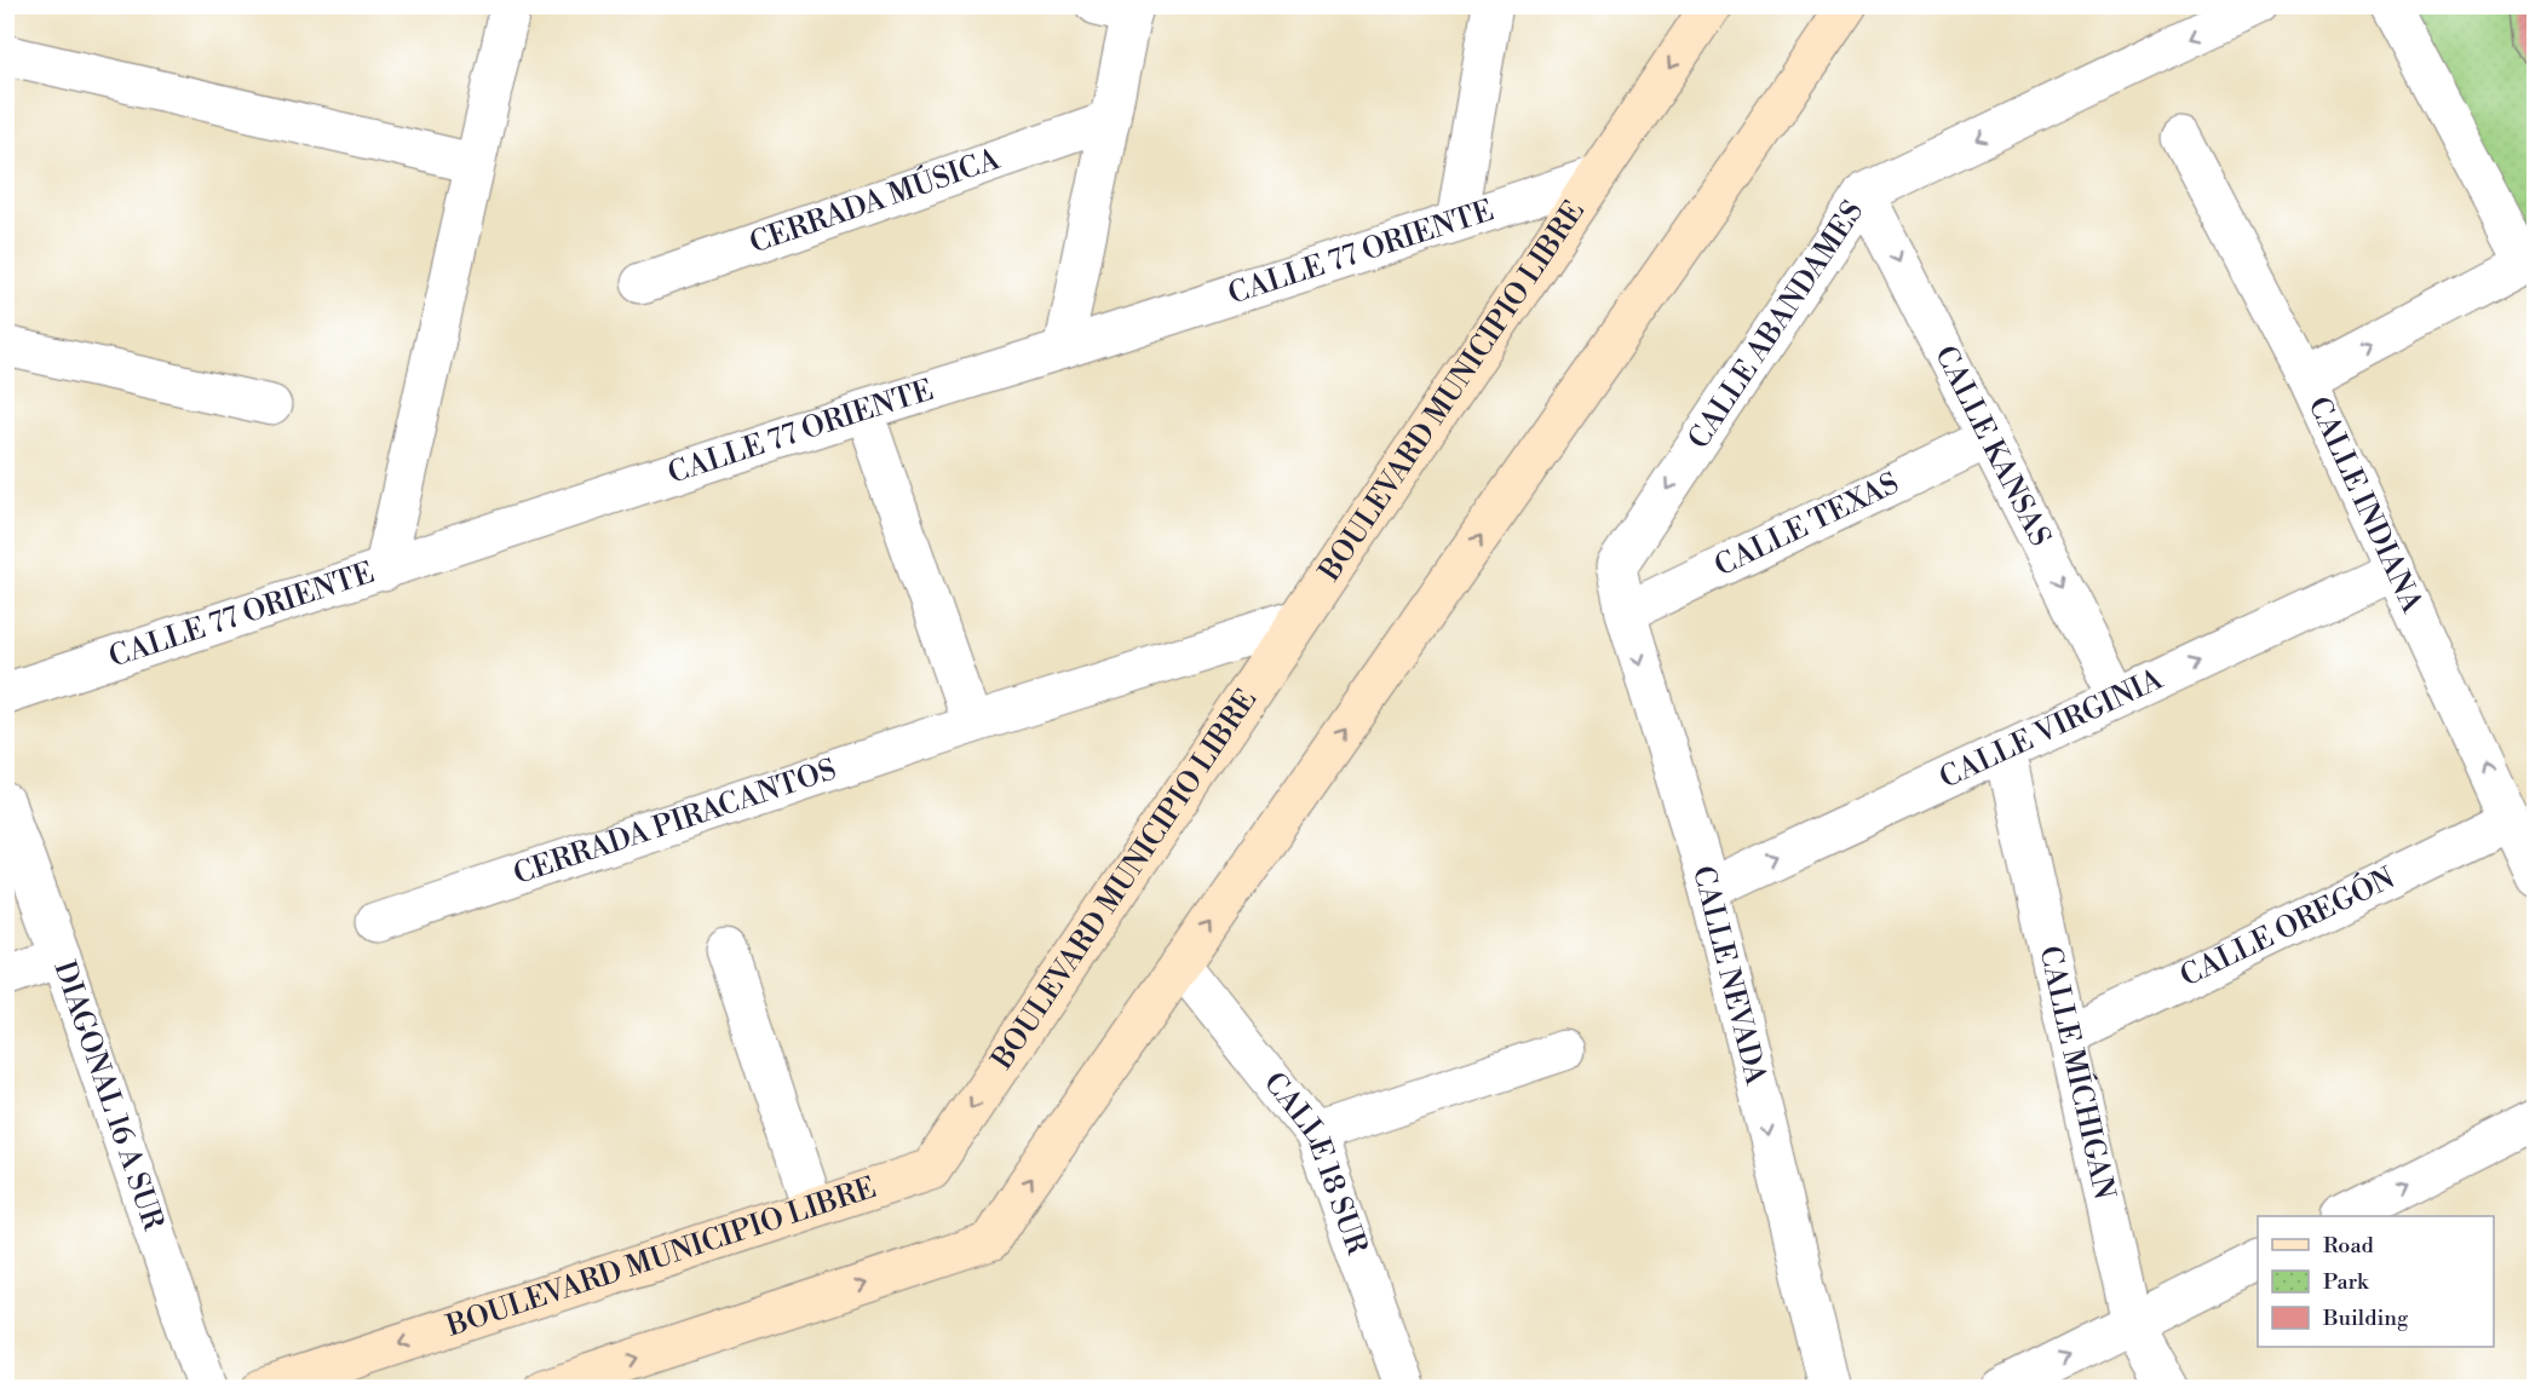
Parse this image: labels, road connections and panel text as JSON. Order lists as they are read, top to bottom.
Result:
{
  "streets": {
    "main road": ["BOULEVARD MUNICIPIO LIBRE"],
    "street": [
      "CERRADA MÚSICA",
      "CALLE 77 ORIENTE",
      "CALLE ABANDAMES",
      "CALLE KANSAS",
      "CALLE INDIANA",
      "CALLE TEXAS",
      "CALLE VIRGINIA",
      "CERRADA PIRACANTOS",
      "CALLE OREGÓN",
      "CALLE NEVADA",
      "CALLE MÍCHIGAN",
      "DIAGONAL 16 A SUR",
      "CALLE 18 SUR"
    ]
  },
  "crossings": [
    ["CALLE 77 ORIENTE", "BOULEVARD MUNICIPIO LIBRE"],
    ["CALLE ABANDAMES", "CALLE KANSAS"],
    ["CALLE ABANDAMES", "CALLE NEVADA"],
    ["BOULEVARD MUNICIPIO LIBRE", "CERRADA PIRACANTOS"],
    ["CALLE KANSAS", "CALLE TEXAS"],
    ["CALLE KANSAS", "CALLE VIRGINIA"],
    ["CALLE INDIANA", "CALLE VIRGINIA"],
    ["CALLE INDIANA", "CALLE OREGÓN"],
    ["CALLE TEXAS", "CALLE NEVADA"],
    ["CALLE VIRGINIA", "CALLE NEVADA"],
    ["CALLE VIRGINIA", "CALLE MÍCHIGAN"],
    ["CALLE OREGÓN", "CALLE MÍCHIGAN"]
  ],
  "one_way": [
    "CALLE ABANDAMES",
    "CALLE KANSAS",
    "CALLE VIRGINIA",
    "CALLE NEVADA"
  ],
  "legend": ["Road", "Park", "Building"]
}
